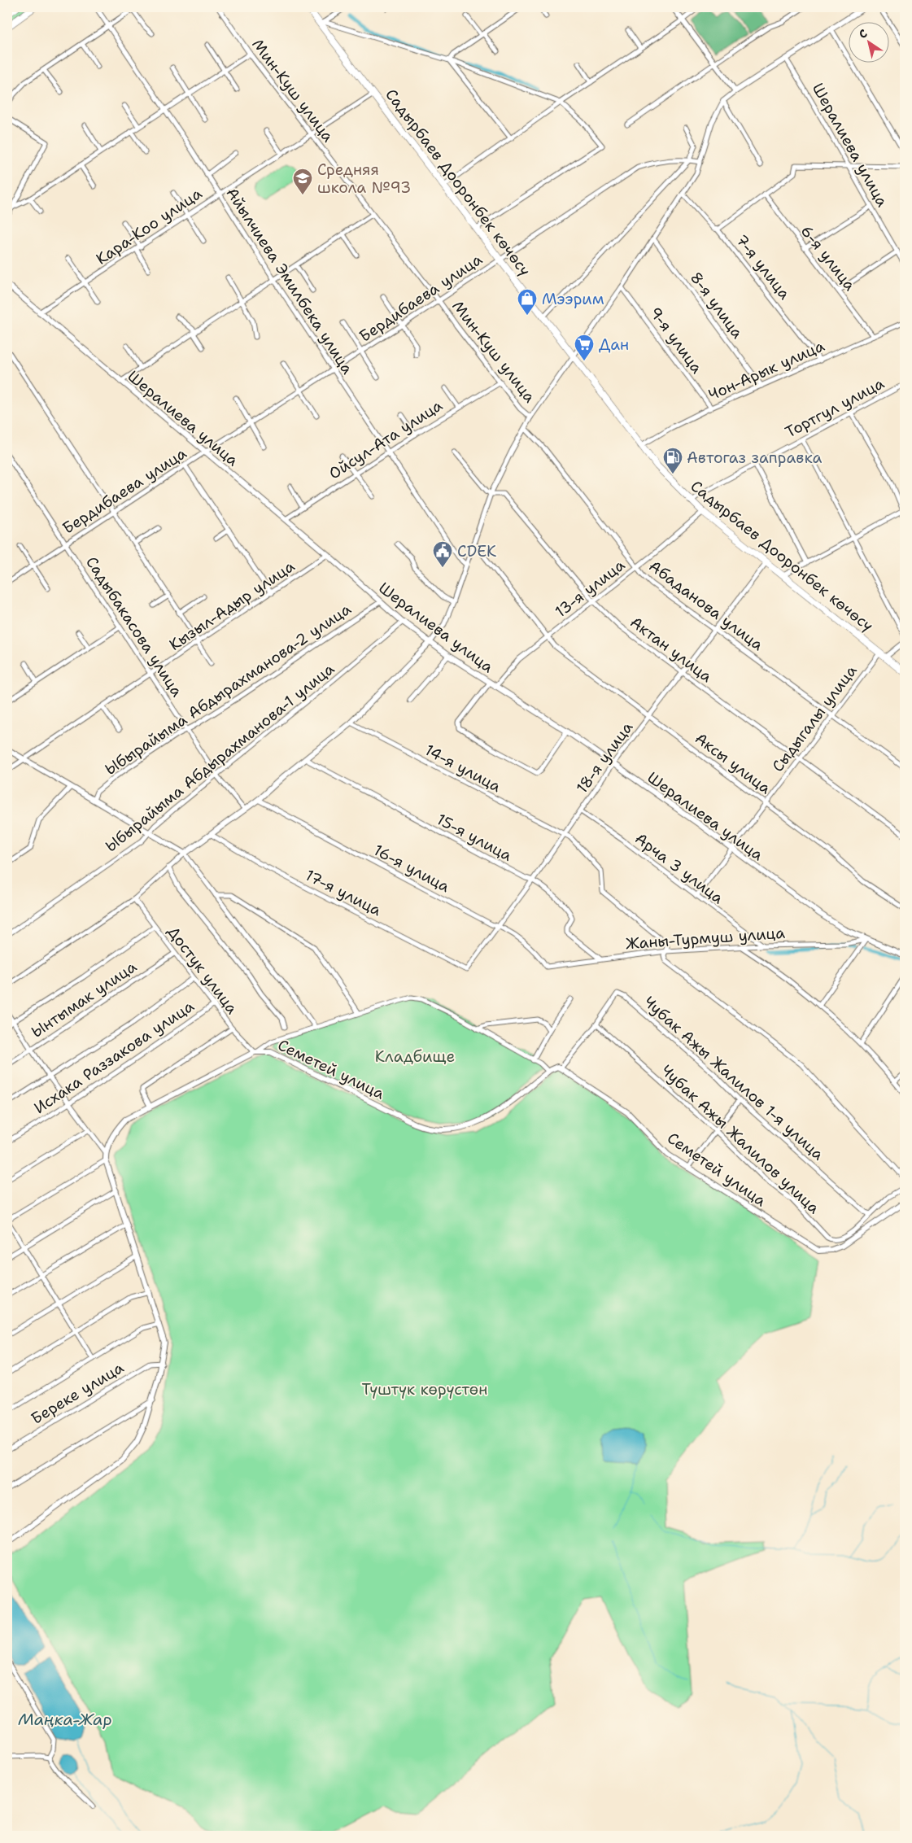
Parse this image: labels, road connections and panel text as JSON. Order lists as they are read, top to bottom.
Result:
{
  "streets": {
    "main road": ["Садырбаев Дооронбек көчөсү"],
    "street": [
      "Мин-Куш улица",
      "Шералиева улица",
      "Кара-Коо улица",
      "6-я улица",
      "7-я улица",
      "Айылчиева Эмилбека улица",
      "Бердибаева улица",
      "8-я улица",
      "9-я улица",
      "Чон-Арык улица",
      "Тортгул улица",
      "Ойсул-Ата улица",
      "13-я улица",
      "Кызыл-Адыр улица",
      "Абаданова улица",
      "Садыбакасова улица",
      "Актан улица",
      "Ыбырайыма Абдырахманова-2 улица",
      "Сыдыгалы улица",
      "Ыбырайыма Абдырахманова-1 улица",
      "18-я улица",
      "Аксы улица",
      "14-я улица",
      "15-я улица",
      "16-я улица",
      "Арча 3 улица",
      "17-я улица",
      "Жаны-Турмуш улица",
      "Достук улица",
      "Ынтымак улица",
      "Исхака Раззакова улица",
      "Семетей улица",
      "Чубак Ажы Жалилов 1-я улица",
      "Чубак Ажы Жалилов улица",
      "Береке улица"
    ]
  },
  "crossings": [
    ["Мин-Куш улица", "Кара-Коо улица"],
    ["Мин-Куш улица", "Бердибаева улица"],
    ["Мин-Куш улица", "Ойсул-Ата улица"],
    ["Шералиева улица", "Кара-Коо улица"],
    ["Шералиева улица", "Бердибаева улица"],
    ["Шералиева улица", "Ойсул-Ата улица"],
    ["Шералиева улица", "13-я улица"],
    ["Шералиева улица", "Кызыл-Адыр улица"],
    ["Шералиева улица", "Ыбырайыма Абдырахманова-2 улица"],
    ["Шералиева улица", "Сыдыгалы улица"],
    ["Шералиева улица", "Ыбырайыма Абдырахманова-1 улица"],
    ["Шералиева улица", "18-я улица"],
    ["Шералиева улица", "Жаны-Турмуш улица"],
    ["Садырбаев Дооронбек көчөсү", "Кара-Коо улица"],
    ["Садырбаев Дооронбек көчөсү", "Бердибаева улица"],
    ["Садырбаев Дооронбек көчөсү", "Чон-Арык улица"],
    ["Садырбаев Дооронбек көчөсү", "Тортгул улица"],
    ["Садырбаев Дооронбек көчөсү", "13-я улица"],
    ["Садырбаев Дооронбек көчөсү", "Сыдыгалы улица"],
    ["Садырбаев Дооронбек көчөсү", "18-я улица"],
    ["Кара-Коо улица", "Айылчиева Эмилбека улица"],
    ["6-я улица", "Чон-Арык улица"],
    ["7-я улица", "Чон-Арык улица"],
    ["Айылчиева Эмилбека улица", "Бердибаева улица"],
    ["Айылчиева Эмилбека улица", "Ойсул-Ата улица"],
    ["Бердибаева улица", "Садыбакасова улица"],
    ["8-я улица", "Чон-Арык улица"],
    ["9-я улица", "Чон-Арык улица"],
    ["13-я улица", "Абаданова улица"],
    ["13-я улица", "Актан улица"],
    ["13-я улица", "Аксы улица"],
    ["Кызыл-Адыр улица", "Садыбакасова улица"],
    ["Абаданова улица", "Сыдыгалы улица"],
    ["Абаданова улица", "18-я улица"],
    ["Садыбакасова улица", "Ыбырайыма Абдырахманова-2 улица"],
    ["Садыбакасова улица", "Ыбырайыма Абдырахманова-1 улица"],
    ["Актан улица", "Сыдыгалы улица"],
    ["Актан улица", "18-я улица"],
    ["Сыдыгалы улица", "Аксы улица"],
    ["Сыдыгалы улица", "Арча 3 улица"],
    ["18-я улица", "Аксы улица"],
    ["18-я улица", "14-я улица"],
    ["18-я улица", "15-я улица"],
    ["18-я улица", "16-я улица"],
    ["18-я улица", "Арча 3 улица"],
    ["18-я улица", "17-я улица"],
    ["14-я улица", "Жаны-Турмуш улица"],
    ["15-я улица", "Жаны-Турмуш улица"],
    ["16-я улица", "Жаны-Турмуш улица"],
    ["Арча 3 улица", "Жаны-Турмуш улица"],
    ["Достук улица", "Ынтымак улица"],
    ["Достук улица", "Исхака Раззакова улица"],
    ["Достук улица", "Семетей улица"],
    ["Семетей улица", "Чубак Ажы Жалилов 1-я улица"],
    ["Чубак Ажы Жалилов 1-я улица", "Чубак Ажы Жалилов улица"]
  ],
  "water": ["Маңка-Жар"],
  "parks": ["Кладбище", "Түштүк көрүстөн"],
  "places": {
    "school or university": ["Средняя школа №93"],
    "shop": ["Мээрим"],
    "supermarket": ["Дан"],
    "fuel station": ["Автогаз заправка"],
    "public building": ["CDEK"]
  },
  "north": "top left"
}
